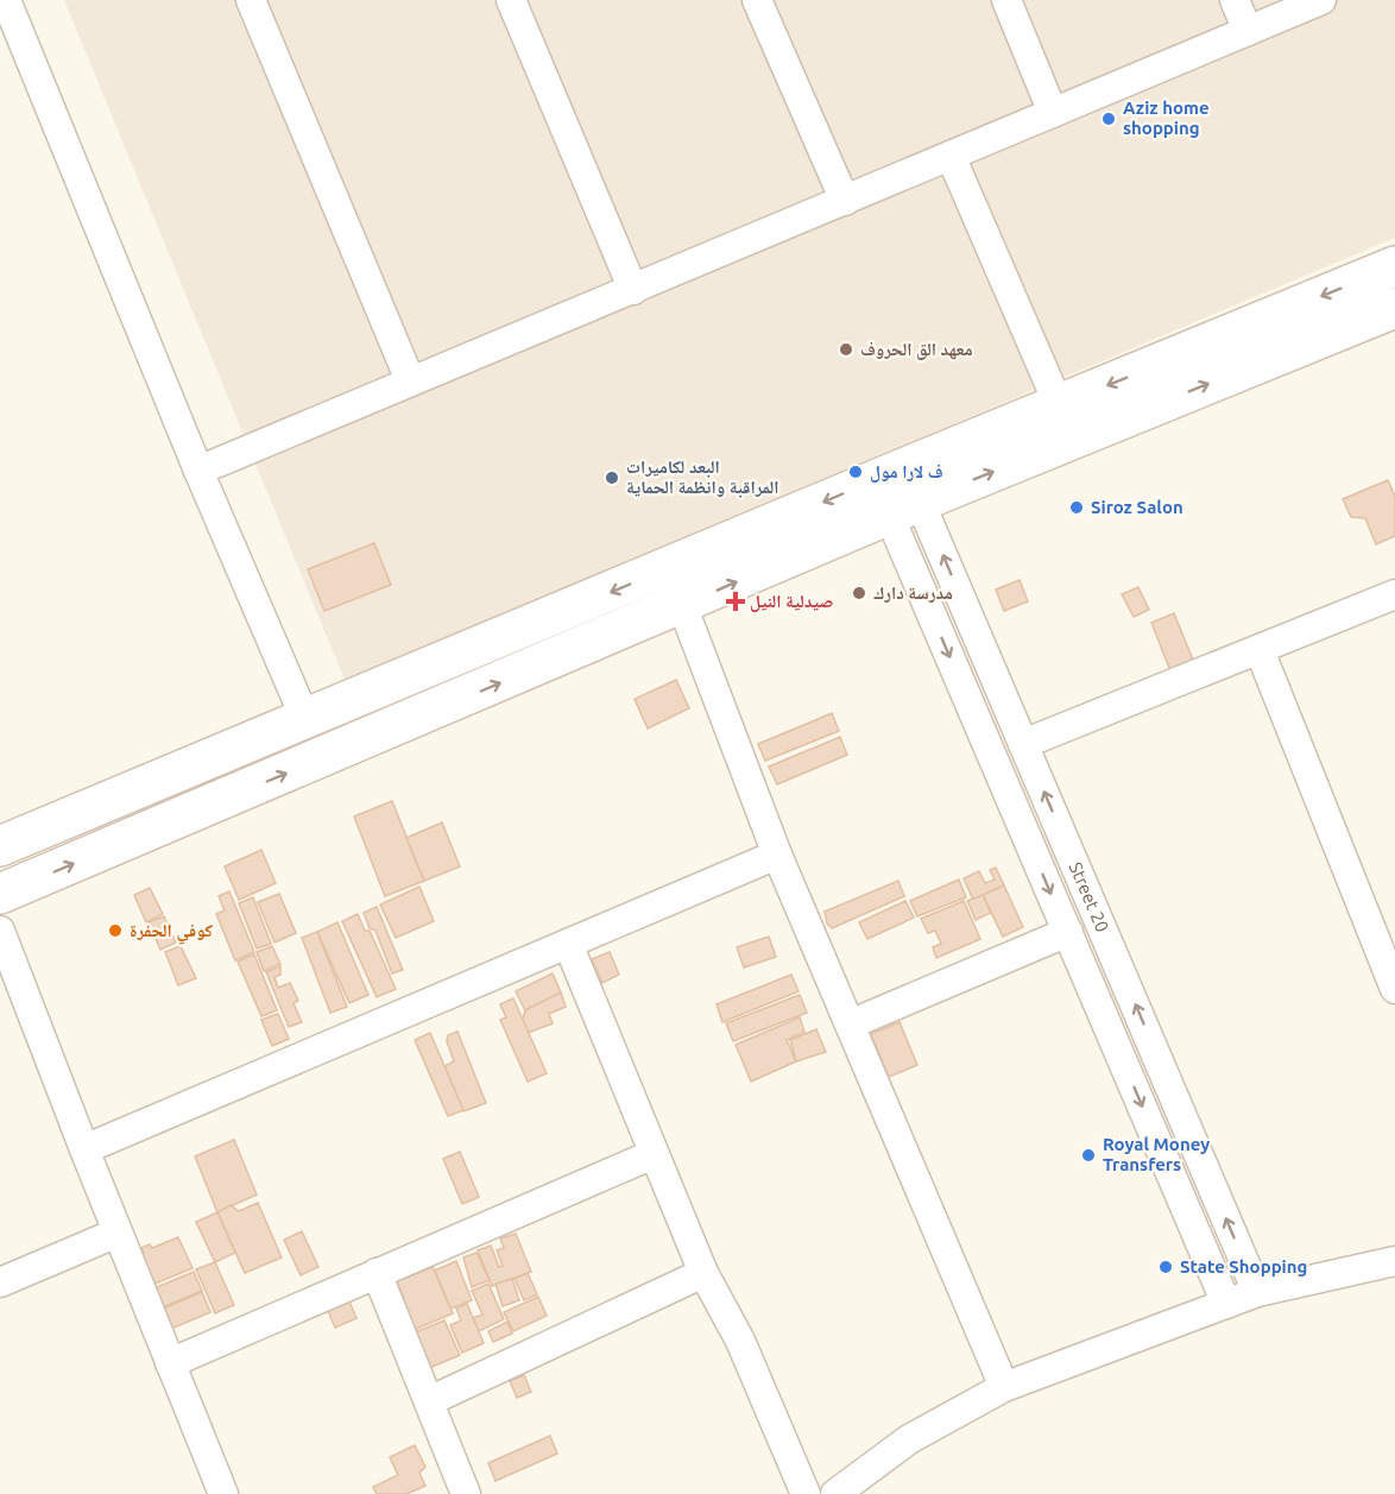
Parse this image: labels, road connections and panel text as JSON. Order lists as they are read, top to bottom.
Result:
{
  "streets": {
    "street": ["Street 20"]
  },
  "places": {
    "other": [
      "Aziz home shopping",
      "معهد الق الحروف",
      "ف لارا مول",
      "البعد لكاميرات المراقبة وانظمة الحماية",
      "Siroz Salon",
      "مدرسة دارك",
      "كوفي الحفرة",
      "Royal Money Transfers",
      "State Shopping"
    ],
    "health": ["صيدلية النيل"]
  }
}
